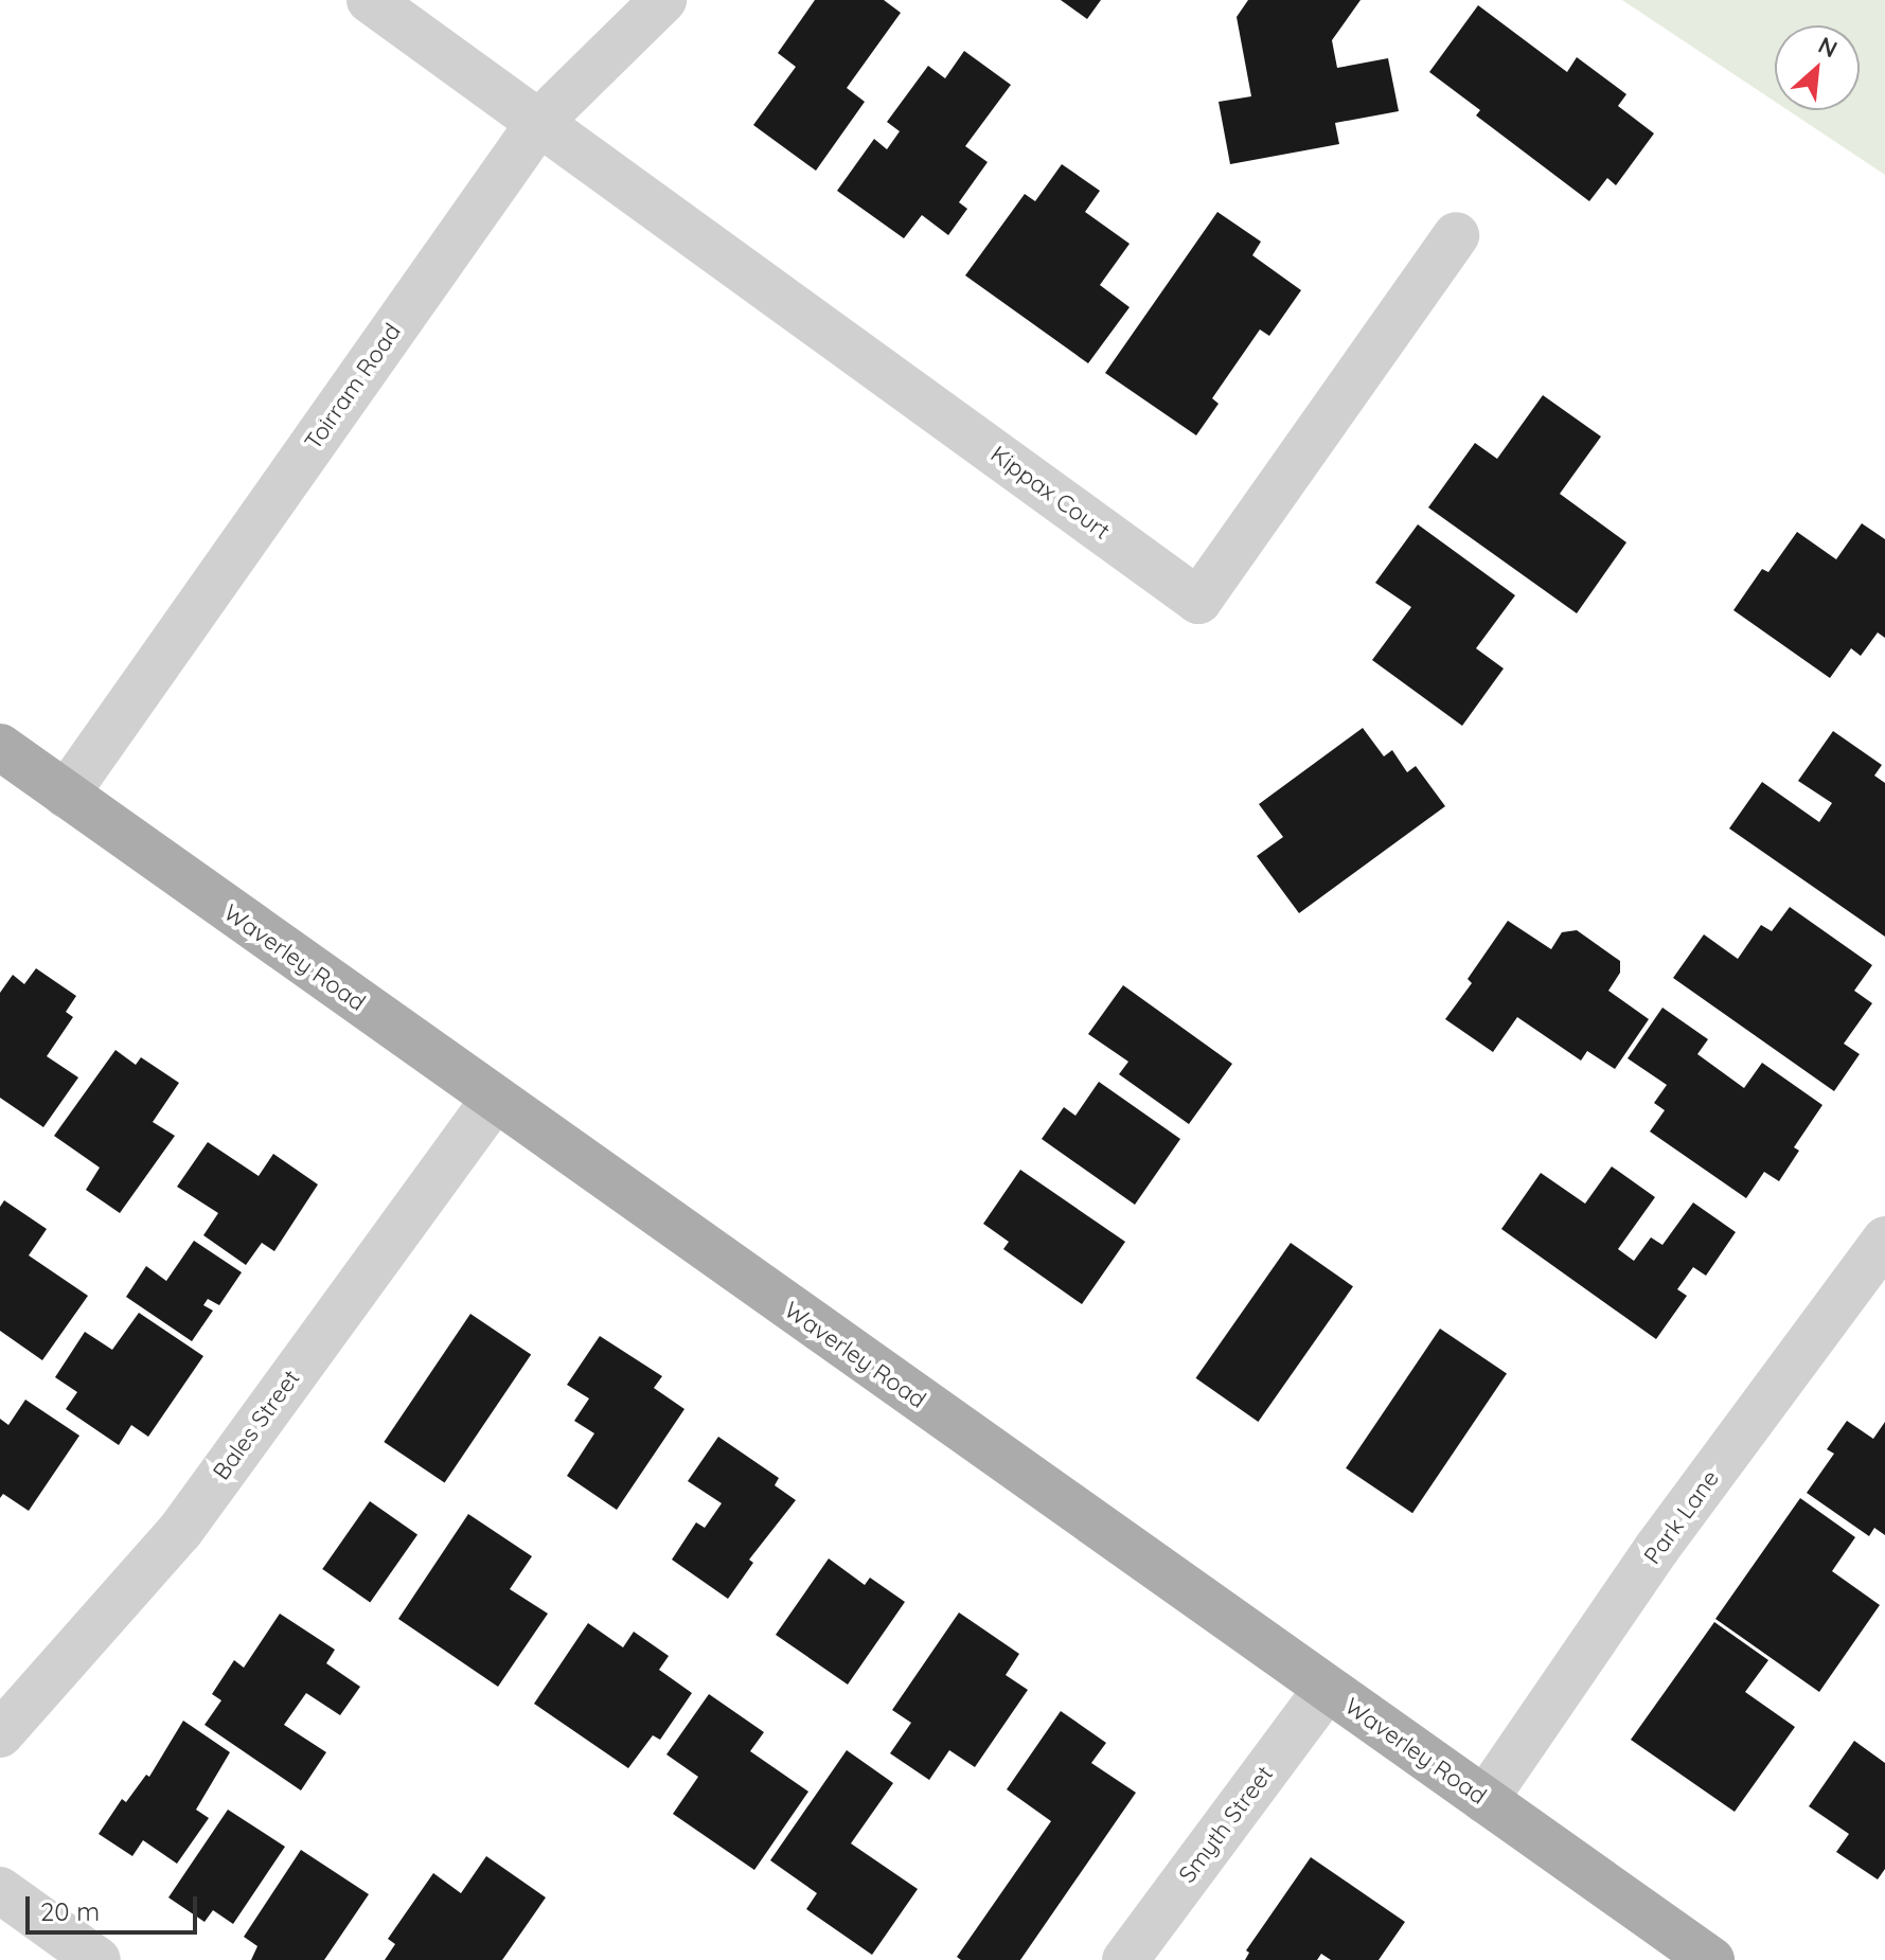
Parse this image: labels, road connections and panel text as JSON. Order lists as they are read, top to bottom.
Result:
{
  "streets": {
    "main road": ["Waverley Road"],
    "street": [
      "Toirram Road",
      "Kippax Court",
      "Bales Street",
      "Park Lane",
      "Smyth Street"
    ]
  },
  "crossings": [
    ["Toirram Road", "Kippax Court"],
    ["Toirram Road", "Waverley Road"],
    ["Waverley Road", "Bales Street"],
    ["Waverley Road", "Park Lane"],
    ["Waverley Road", "Smyth Street"]
  ],
  "scale_bar": "20 m",
  "north": "top right"
}
